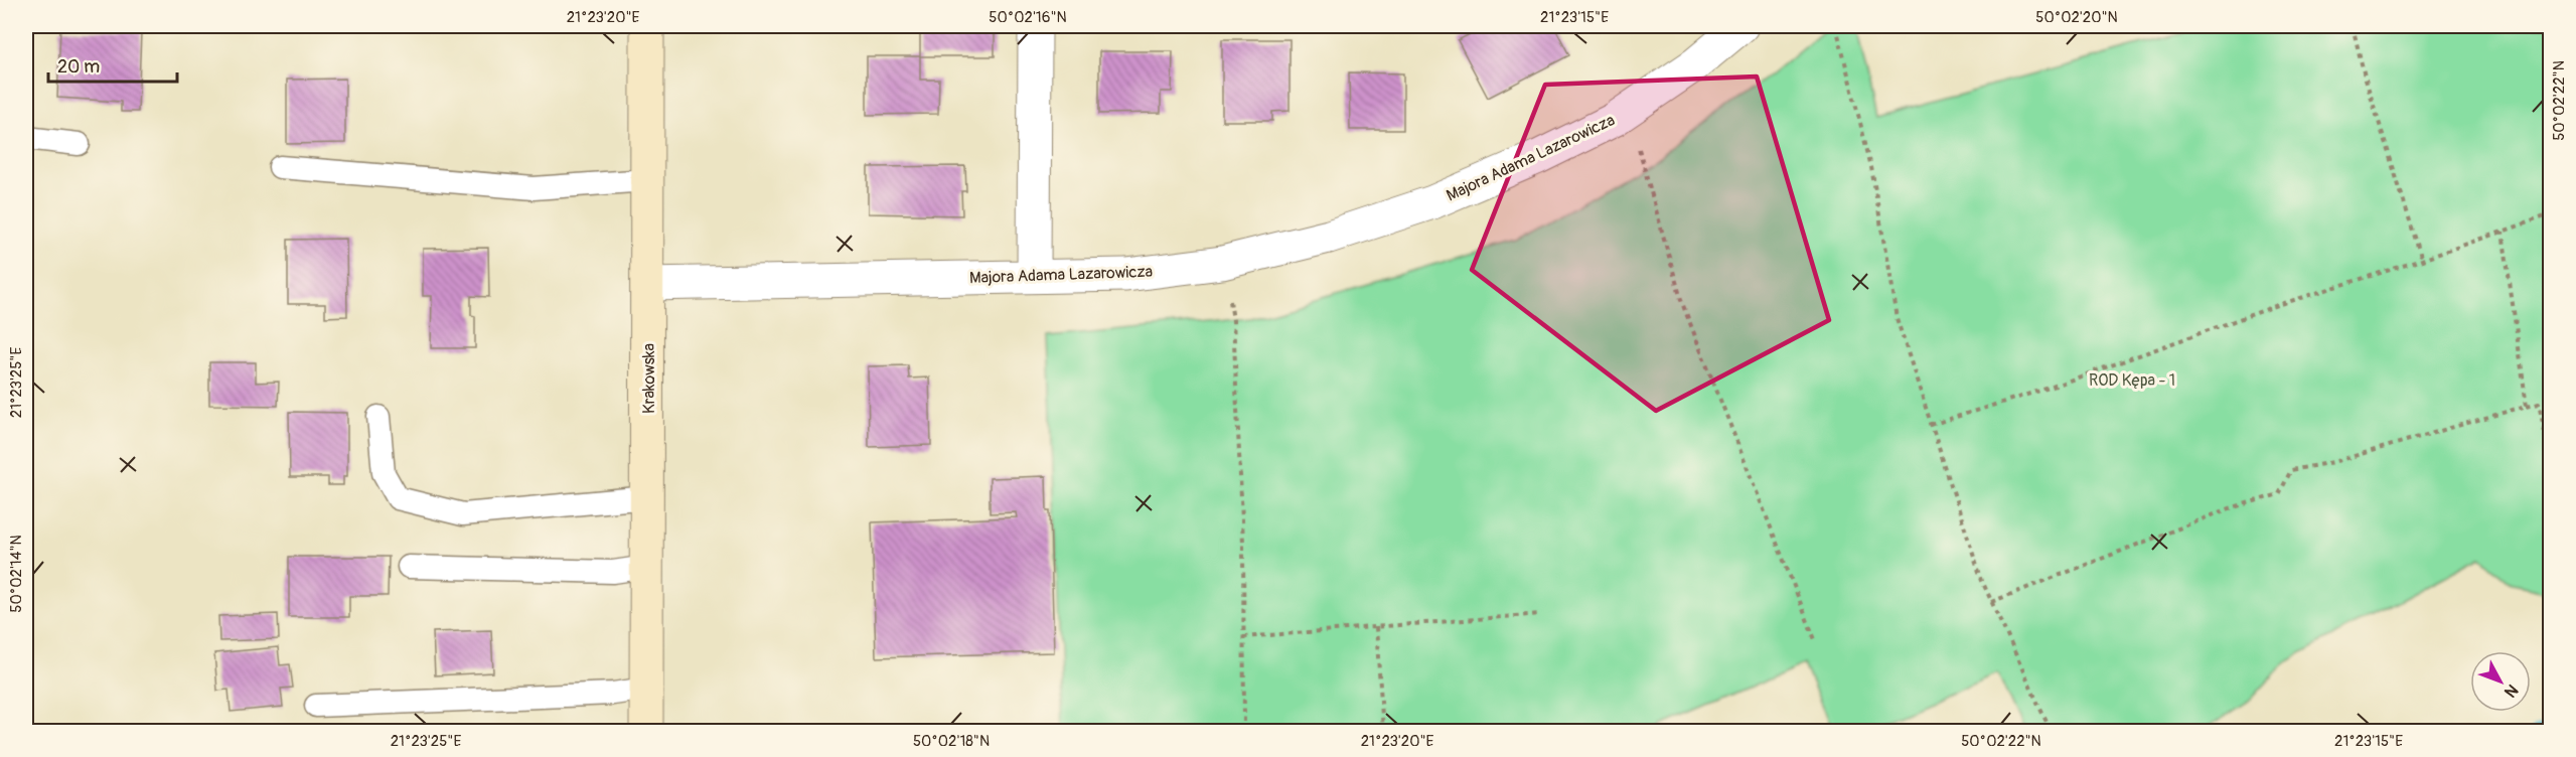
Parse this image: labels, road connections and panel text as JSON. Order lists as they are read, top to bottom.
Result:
{
  "streets": {
    "street": ["Majora Adama Lazarowicza", "Krakowska"]
  },
  "crossings": [
    ["Majora Adama Lazarowicza", "Krakowska"]
  ],
  "parks": ["ROD Kępa - 1"],
  "scale_bar": "20 m",
  "north": "bottom right",
  "coordinates": [
    "21°23'20\"E",
    "50°02'16\"N",
    "21°23'15\"E",
    "50°02'20\"N",
    "50°02'22\"N",
    "21°23'25\"E",
    "50°02'14\"N",
    "50°02'18\"N"
  ]
}
